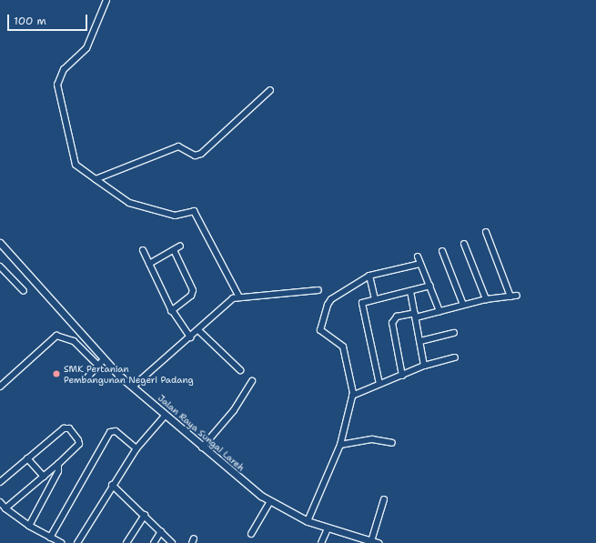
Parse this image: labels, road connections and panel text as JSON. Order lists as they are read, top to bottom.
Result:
{
  "streets": {
    "street": ["Jalan Raya Sungai Lareh"]
  },
  "places": ["SMK Pertanian Pembangunan Negeri Padang"],
  "scale_bar": "100 m"
}
